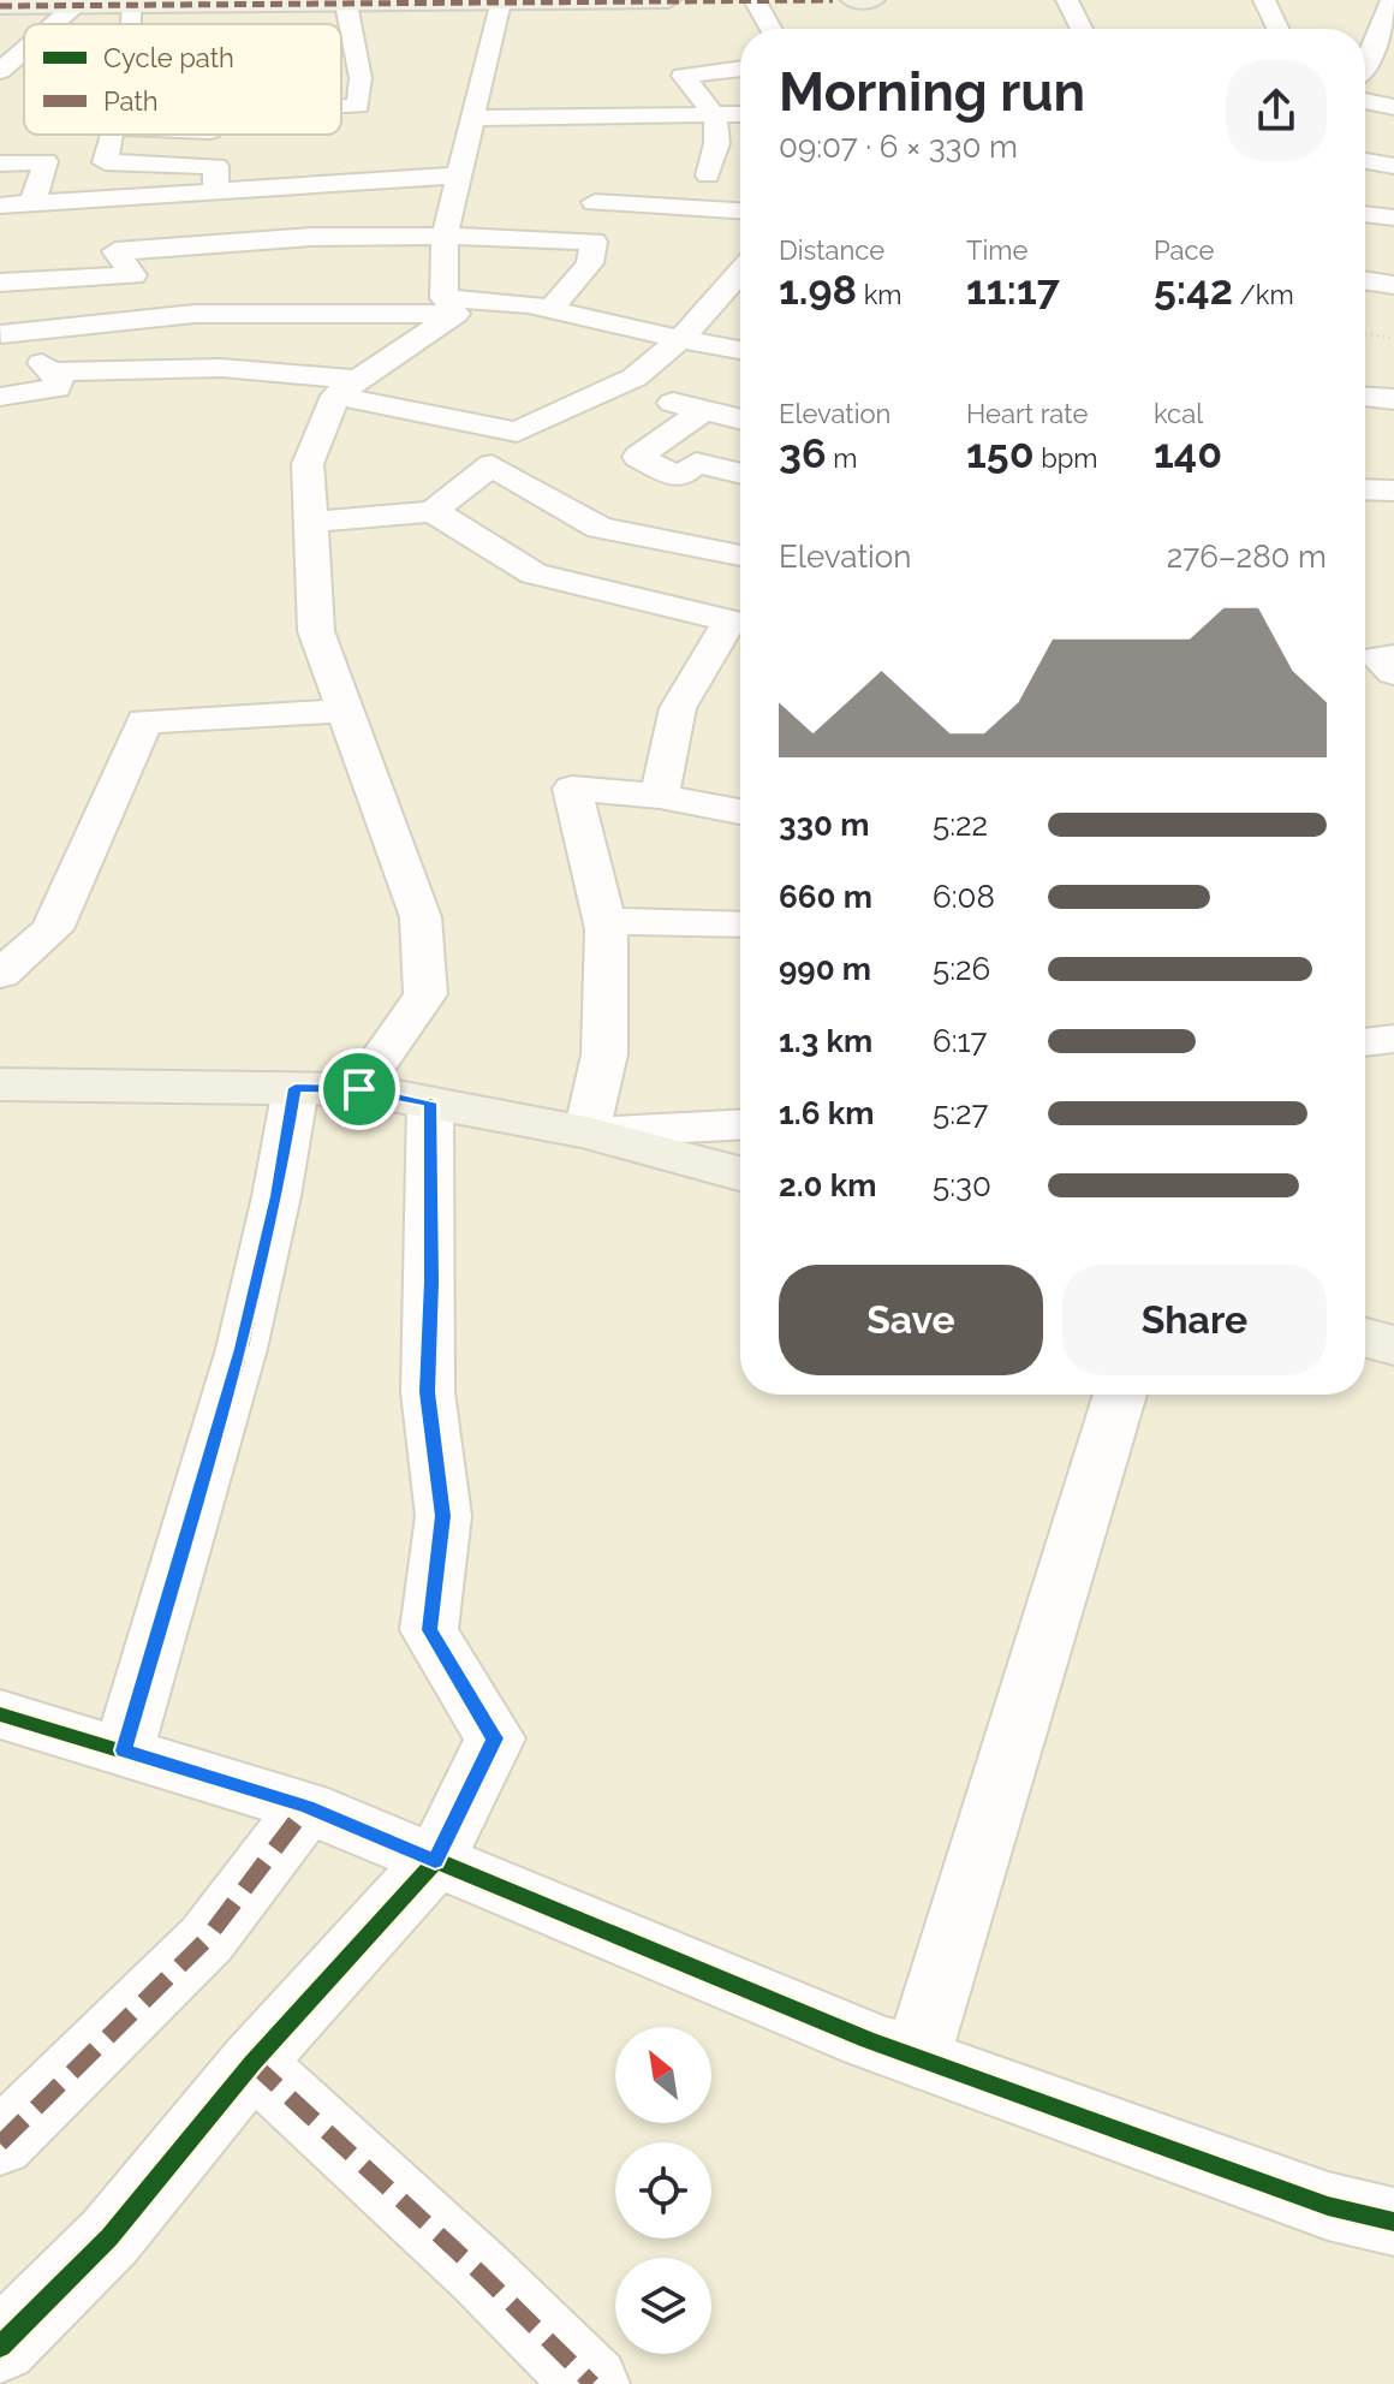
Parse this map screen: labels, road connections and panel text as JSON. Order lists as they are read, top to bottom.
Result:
{
  "legend": ["Cycle path", "Path"],
  "north": "top left",
  "page": {
    "heading": ["Morning run", "09:07 · 6 × 330 m"],
    "stats": [
      ["Distance", "1.98 km"],
      ["Time", "11:17"],
      ["Pace", "5:42 /km"],
      ["Elevation", "36 m"],
      ["Heart rate", "150 bpm"],
      ["kcal", "140"]
    ],
    "chart": ["Elevation", "276–280 m"],
    "list": [
      {
        "name": "330 m",
        "note": "5:22"
      },
      {
        "name": "660 m",
        "note": "6:08"
      },
      {
        "name": "990 m",
        "note": "5:26"
      },
      {
        "name": "1.3 km",
        "note": "6:17"
      },
      {
        "name": "1.6 km",
        "note": "5:27"
      },
      {
        "name": "2.0 km",
        "note": "5:30"
      }
    ],
    "buttons": ["Save", "Share"]
  }
}
